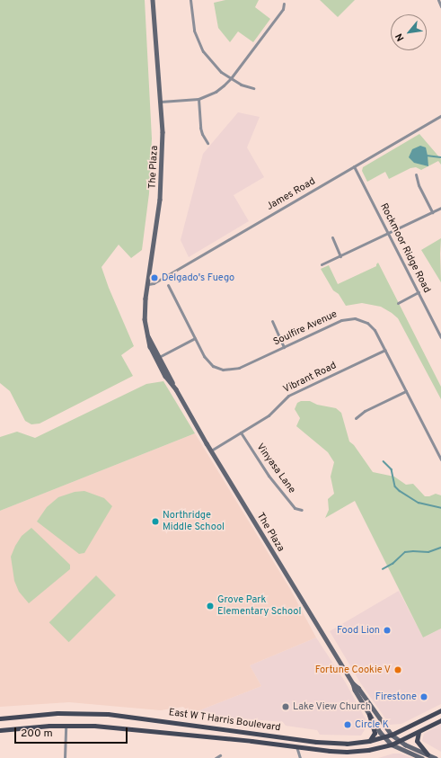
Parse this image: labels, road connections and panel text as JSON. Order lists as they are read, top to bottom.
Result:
{
  "streets": {
    "main road": ["East W T Harris Boulevard"],
    "street": [
      "The Plaza",
      "James Road",
      "Rockmoor Ridge Road",
      "Soulfire Avenue",
      "Vibrant Road",
      "Vinyasa Lane"
    ]
  },
  "crossings": [
    ["The Plaza", "James Road"],
    ["The Plaza", "Vibrant Road"],
    ["The Plaza", "East W T Harris Boulevard"],
    ["James Road", "Rockmoor Ridge Road"],
    ["Soulfire Avenue", "Vibrant Road"],
    ["Vibrant Road", "Vinyasa Lane"]
  ],
  "places": [
    "Delgado's Fuego",
    "Northridge Middle School",
    "Grove Park Elementary School",
    "Food Lion",
    "Fortune Cookie V",
    "Firestone",
    "Lake View Church",
    "Circle K"
  ],
  "scale_bar": "200 m",
  "north": "bottom left"
}
